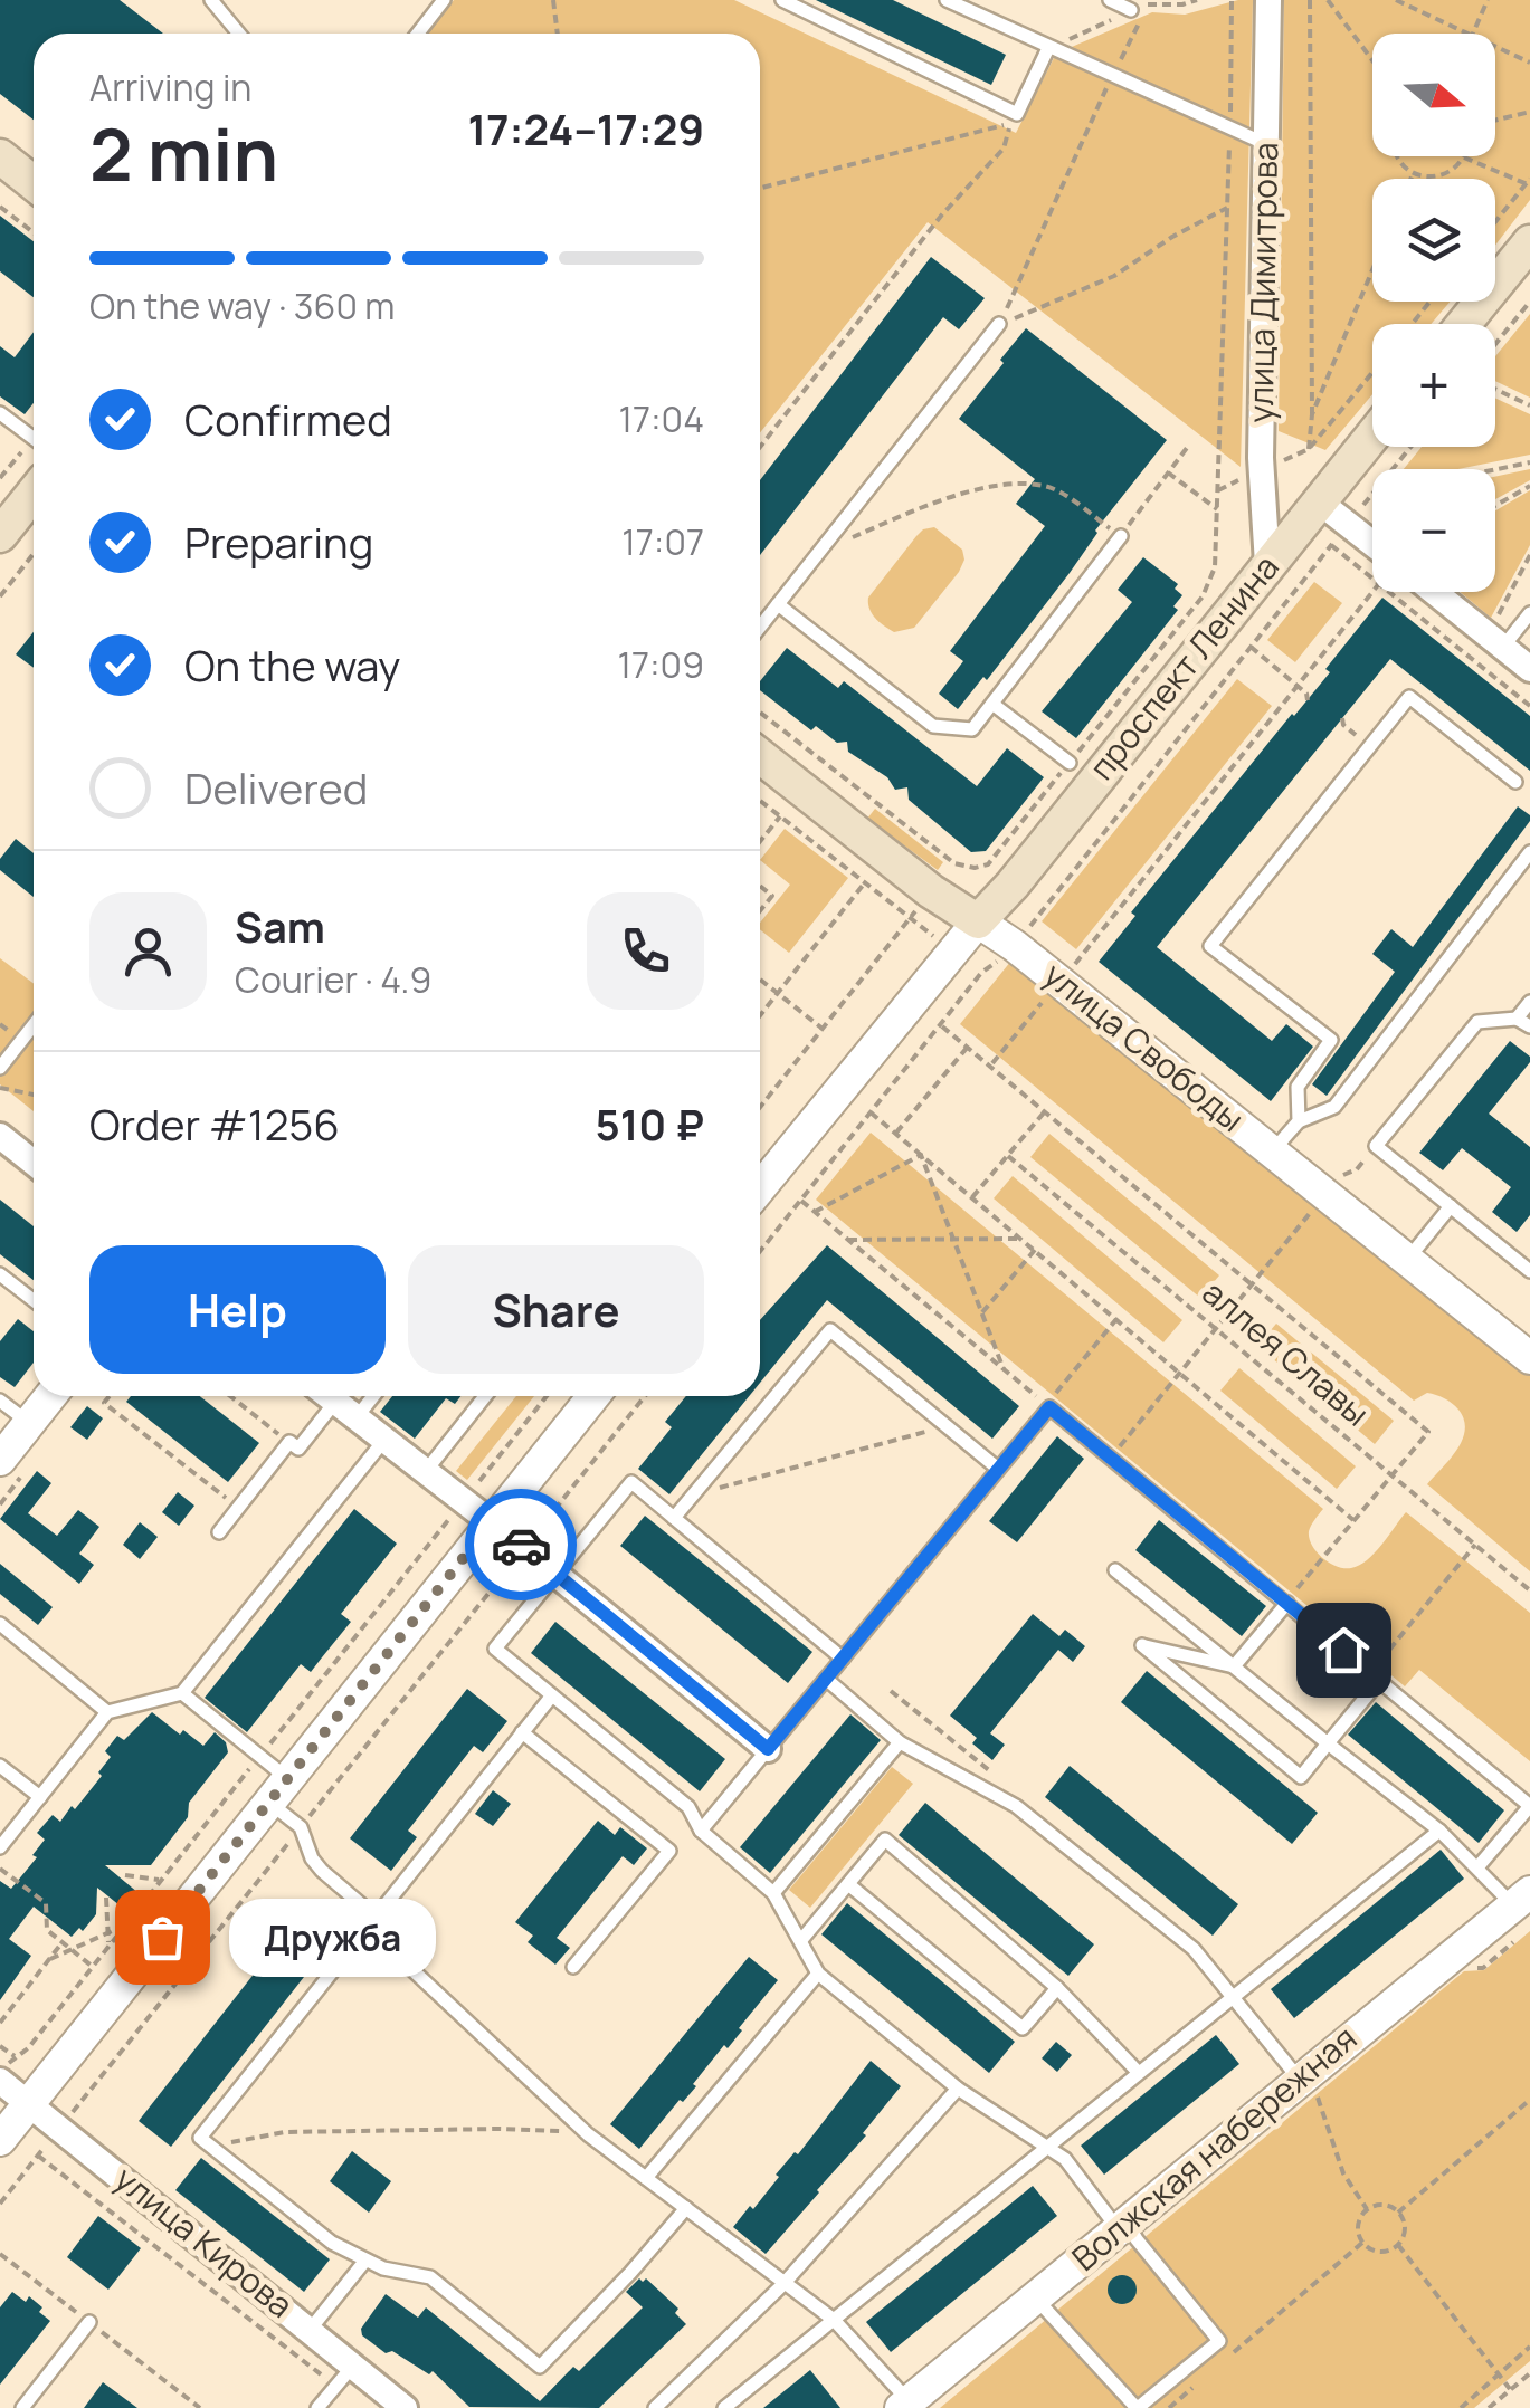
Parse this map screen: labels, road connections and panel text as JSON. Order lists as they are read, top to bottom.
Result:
{
  "streets": {
    "main road": ["проспект Ленина", "улица Свободы"],
    "street": ["улица Димитрова", "Волжская набережная", "улица Кирова"],
    "path": ["аллея Славы"]
  },
  "crossings": [
    ["улица Димитрова", "проспект Ленина"],
    ["проспект Ленина", "улица Свободы"]
  ],
  "places": ["Дружба"],
  "north": "right",
  "page": {
    "map_buttons": ["+", "−"],
    "heading": ["2 min", "Arriving in", "17:24–17:29"],
    "panel": [
      "Sam",
      "Courier · 4.9",
      "Order #1256",
      "510 ₽"
    ],
    "bar": "On the way · 360 m",
    "list": [
      ["Confirmed", "17:04"],
      ["Preparing", "17:07"],
      ["On the way", "17:09"],
      "Delivered"
    ],
    "buttons": ["Help", "Share"],
    "bubble": "Дружба"
  }
}
